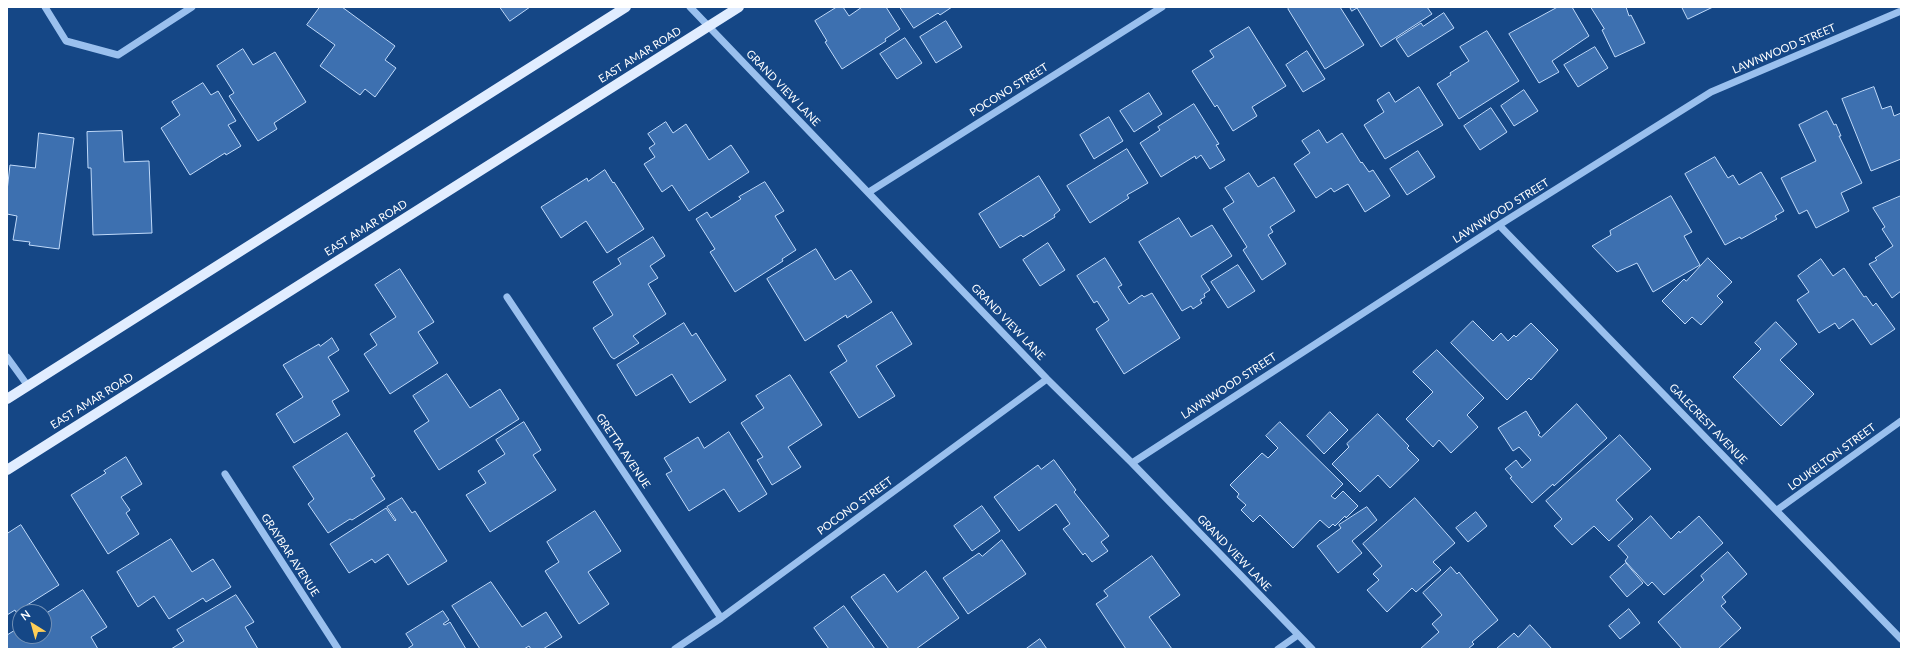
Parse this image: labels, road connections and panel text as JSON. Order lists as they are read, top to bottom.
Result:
{
  "streets": {
    "main road": ["EAST AMAR ROAD"],
    "street": [
      "LAWNWOOD STREET",
      "GRAND VIEW LANE",
      "POCONO STREET",
      "GALECREST AVENUE",
      "GRETTA AVENUE",
      "LOUKELTON STREET",
      "GRAYBAR AVENUE"
    ]
  },
  "crossings": [
    ["LAWNWOOD STREET", "GRAND VIEW LANE"],
    ["LAWNWOOD STREET", "GALECREST AVENUE"],
    ["EAST AMAR ROAD", "GRAND VIEW LANE"],
    ["GRAND VIEW LANE", "POCONO STREET"],
    ["POCONO STREET", "GRETTA AVENUE"],
    ["GALECREST AVENUE", "LOUKELTON STREET"]
  ],
  "north": "top left"
}
